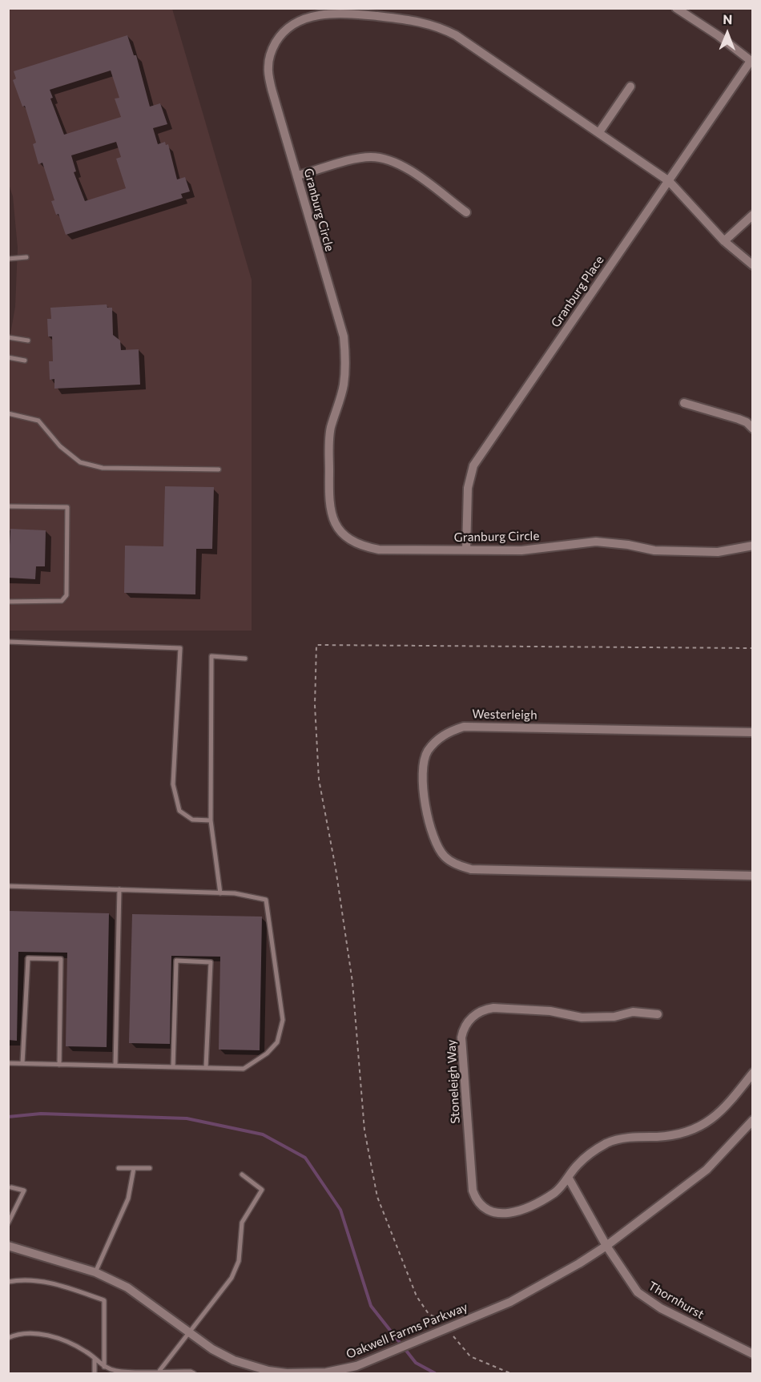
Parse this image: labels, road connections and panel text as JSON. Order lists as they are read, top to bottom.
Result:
{
  "streets": {
    "street": [
      "Granburg Circle",
      "Granburg Place",
      "Westerleigh",
      "Stoneleigh Way",
      "Thornhurst",
      "Oakwell Farms Parkway"
    ]
  },
  "crossings": [
    ["Granburg Circle", "Granburg Place"],
    ["Stoneleigh Way", "Thornhurst"],
    ["Thornhurst", "Oakwell Farms Parkway"]
  ],
  "north": "top"
}
